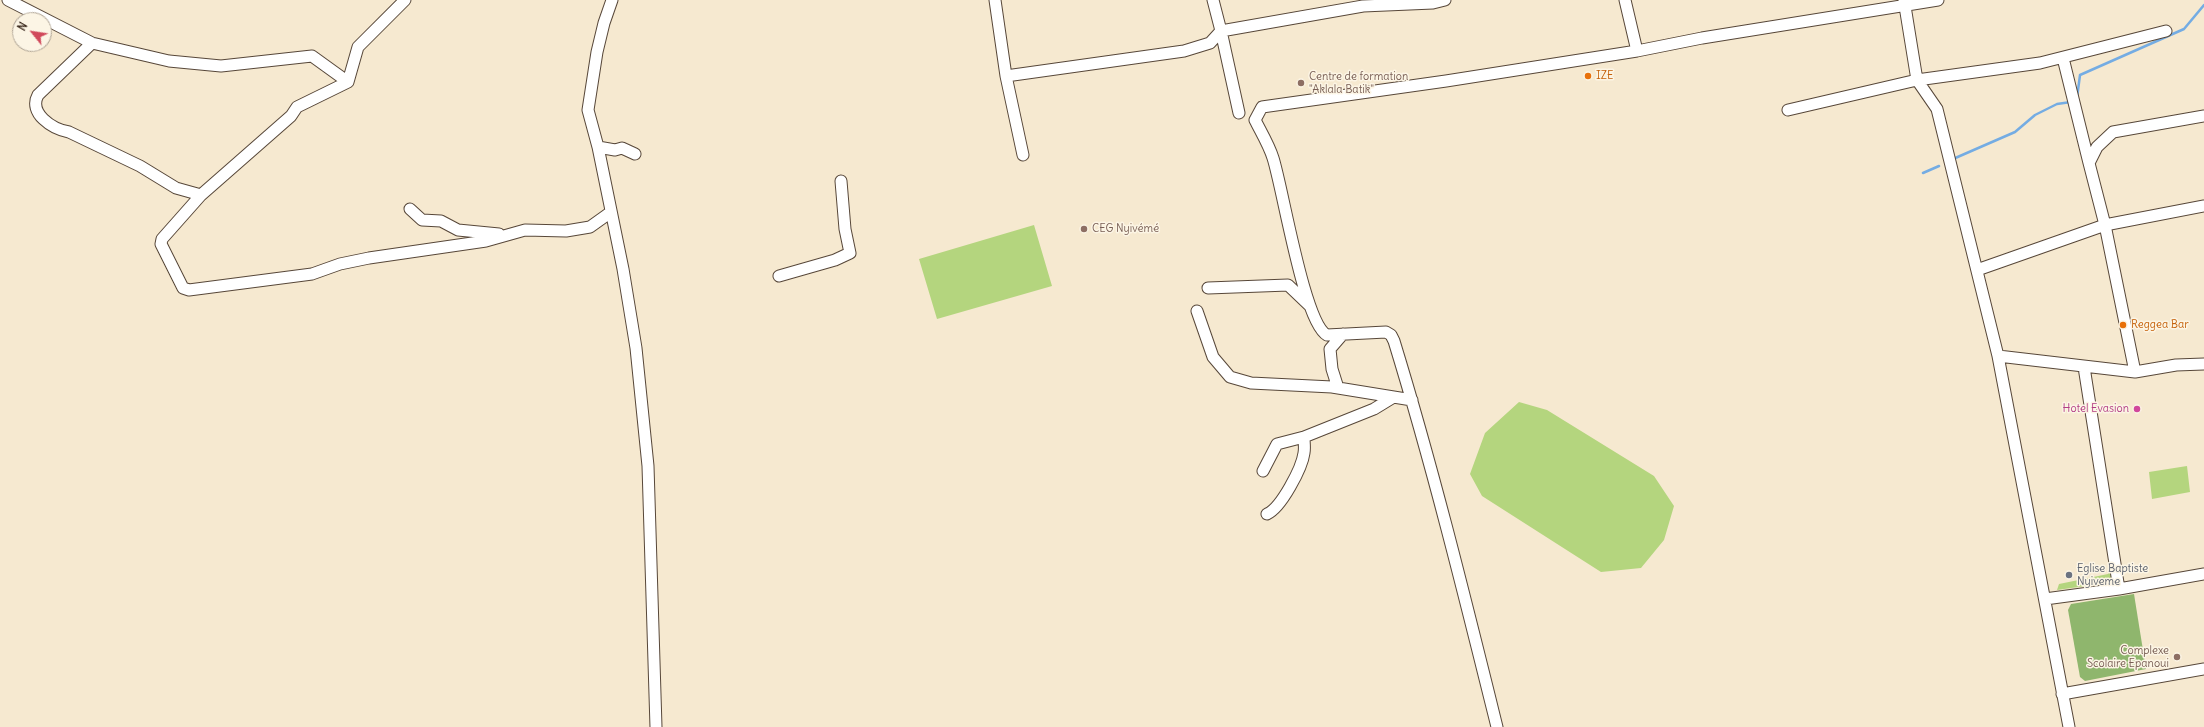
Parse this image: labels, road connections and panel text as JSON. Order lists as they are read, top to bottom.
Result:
{
  "places": [
    "IZE",
    "Centre de formation \"Aklala Batik\"",
    "CEG Nyivémé",
    "Reggea Bar",
    "Hotel Evasion",
    "Eglise Baptiste Nyiveme",
    "Complexe Scolaire Epanoui"
  ],
  "north": "top left"
}
